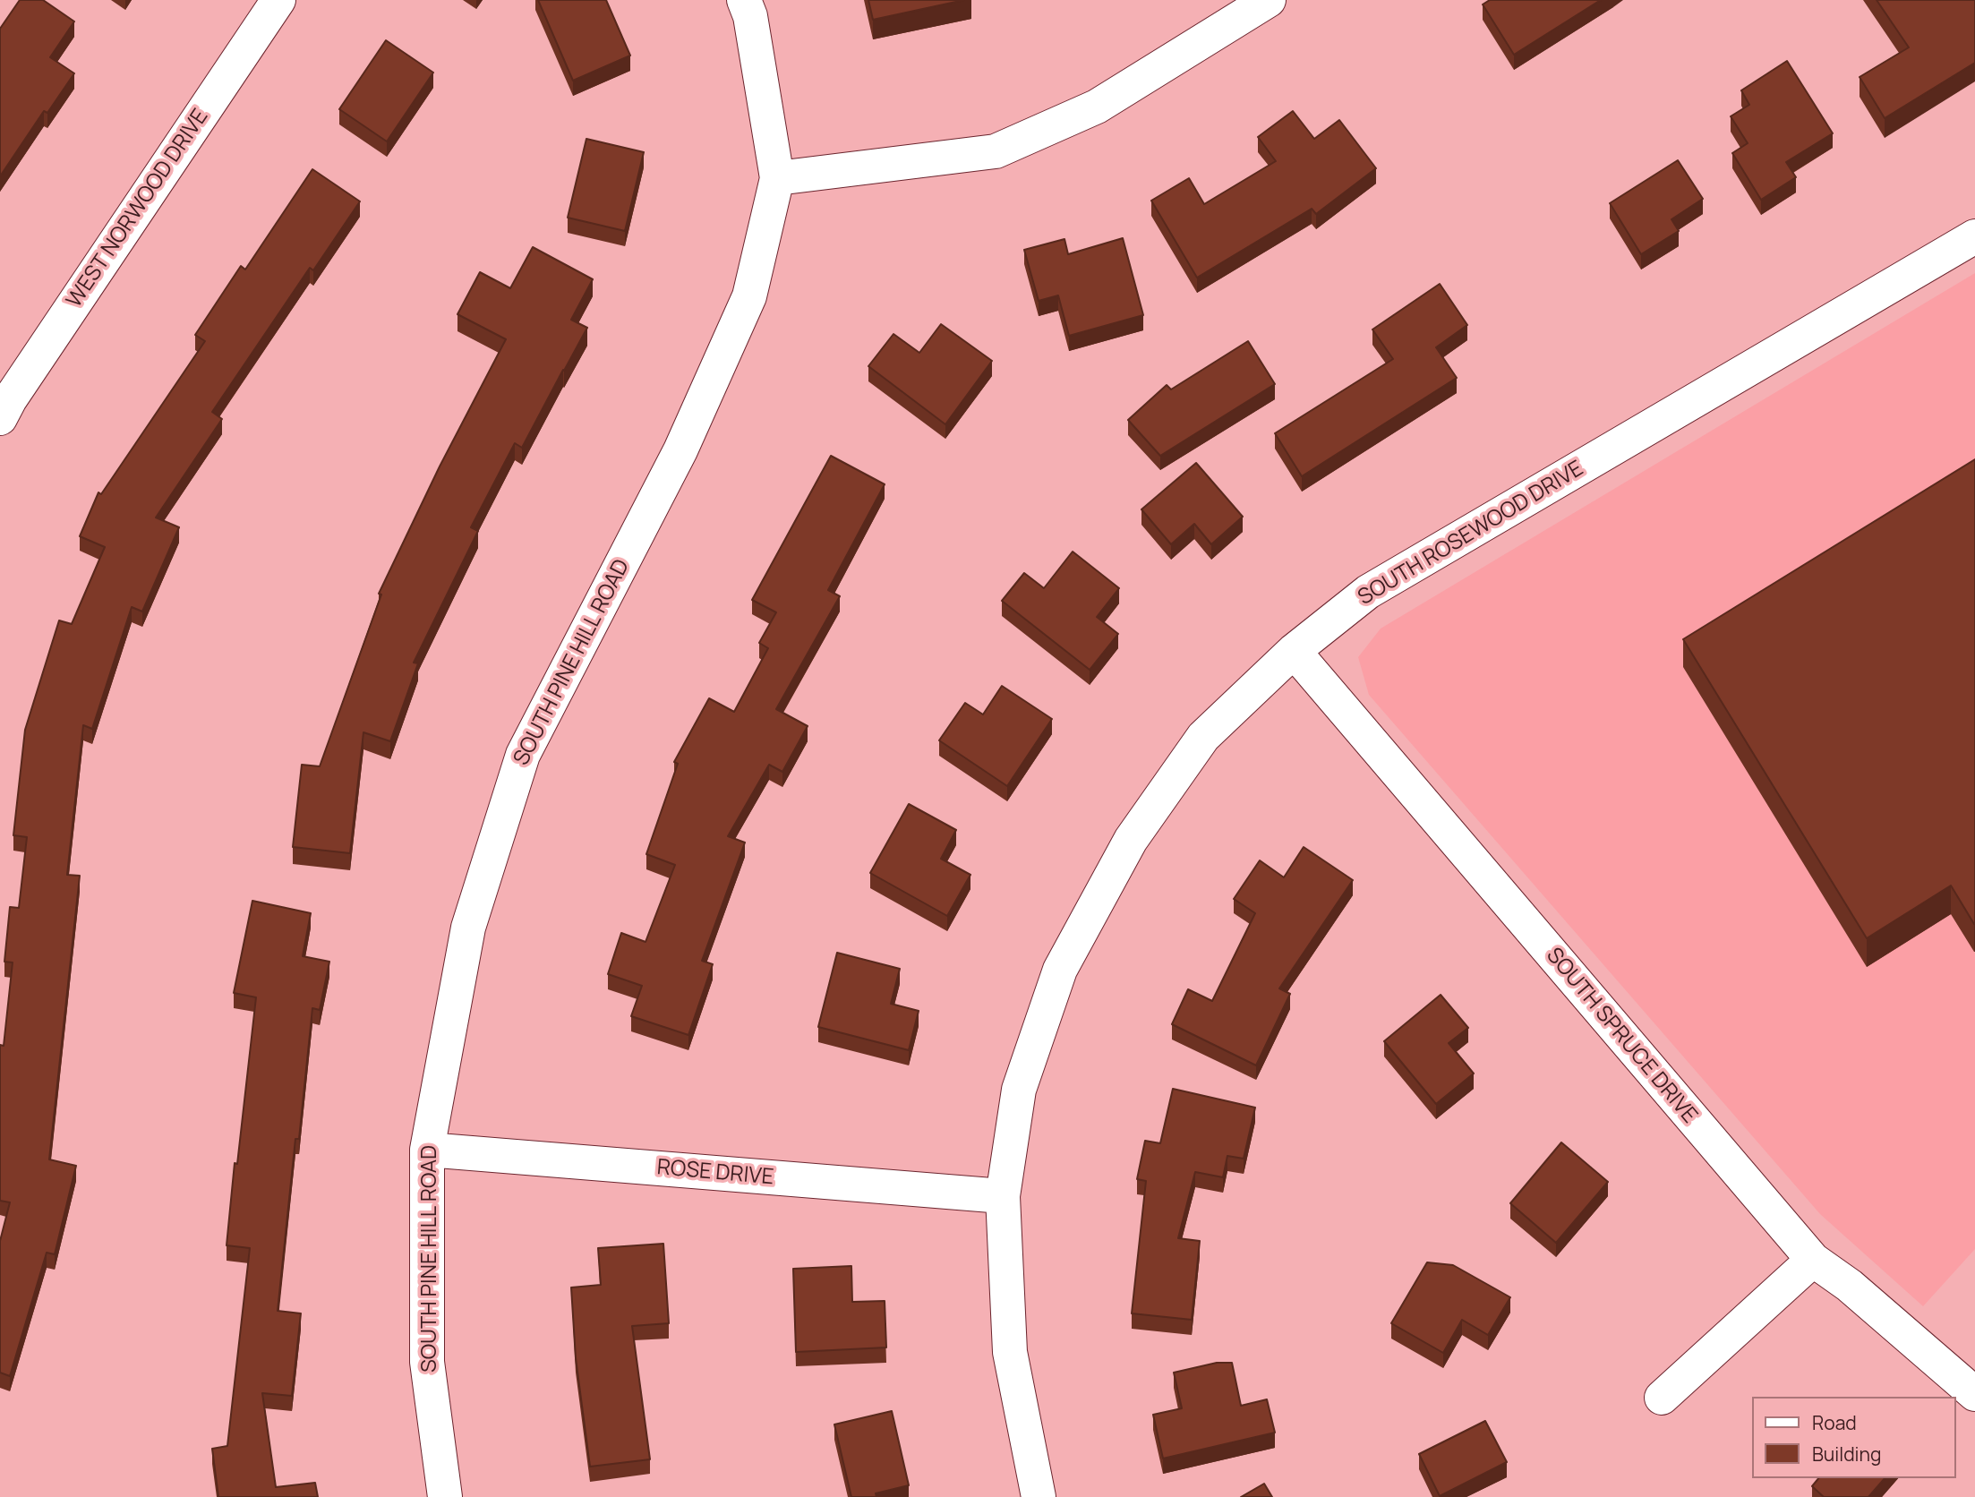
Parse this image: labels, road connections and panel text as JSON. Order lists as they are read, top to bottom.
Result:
{
  "streets": {
    "street": [
      "WEST NORWOOD DRIVE",
      "SOUTH ROSEWOOD DRIVE",
      "SOUTH PINE HILL ROAD",
      "SOUTH SPRUCE DRIVE",
      "ROSE DRIVE"
    ]
  },
  "crossings": [
    ["SOUTH ROSEWOOD DRIVE", "SOUTH SPRUCE DRIVE"],
    ["SOUTH ROSEWOOD DRIVE", "ROSE DRIVE"],
    ["SOUTH PINE HILL ROAD", "ROSE DRIVE"]
  ],
  "legend": ["Road", "Building"]
}
